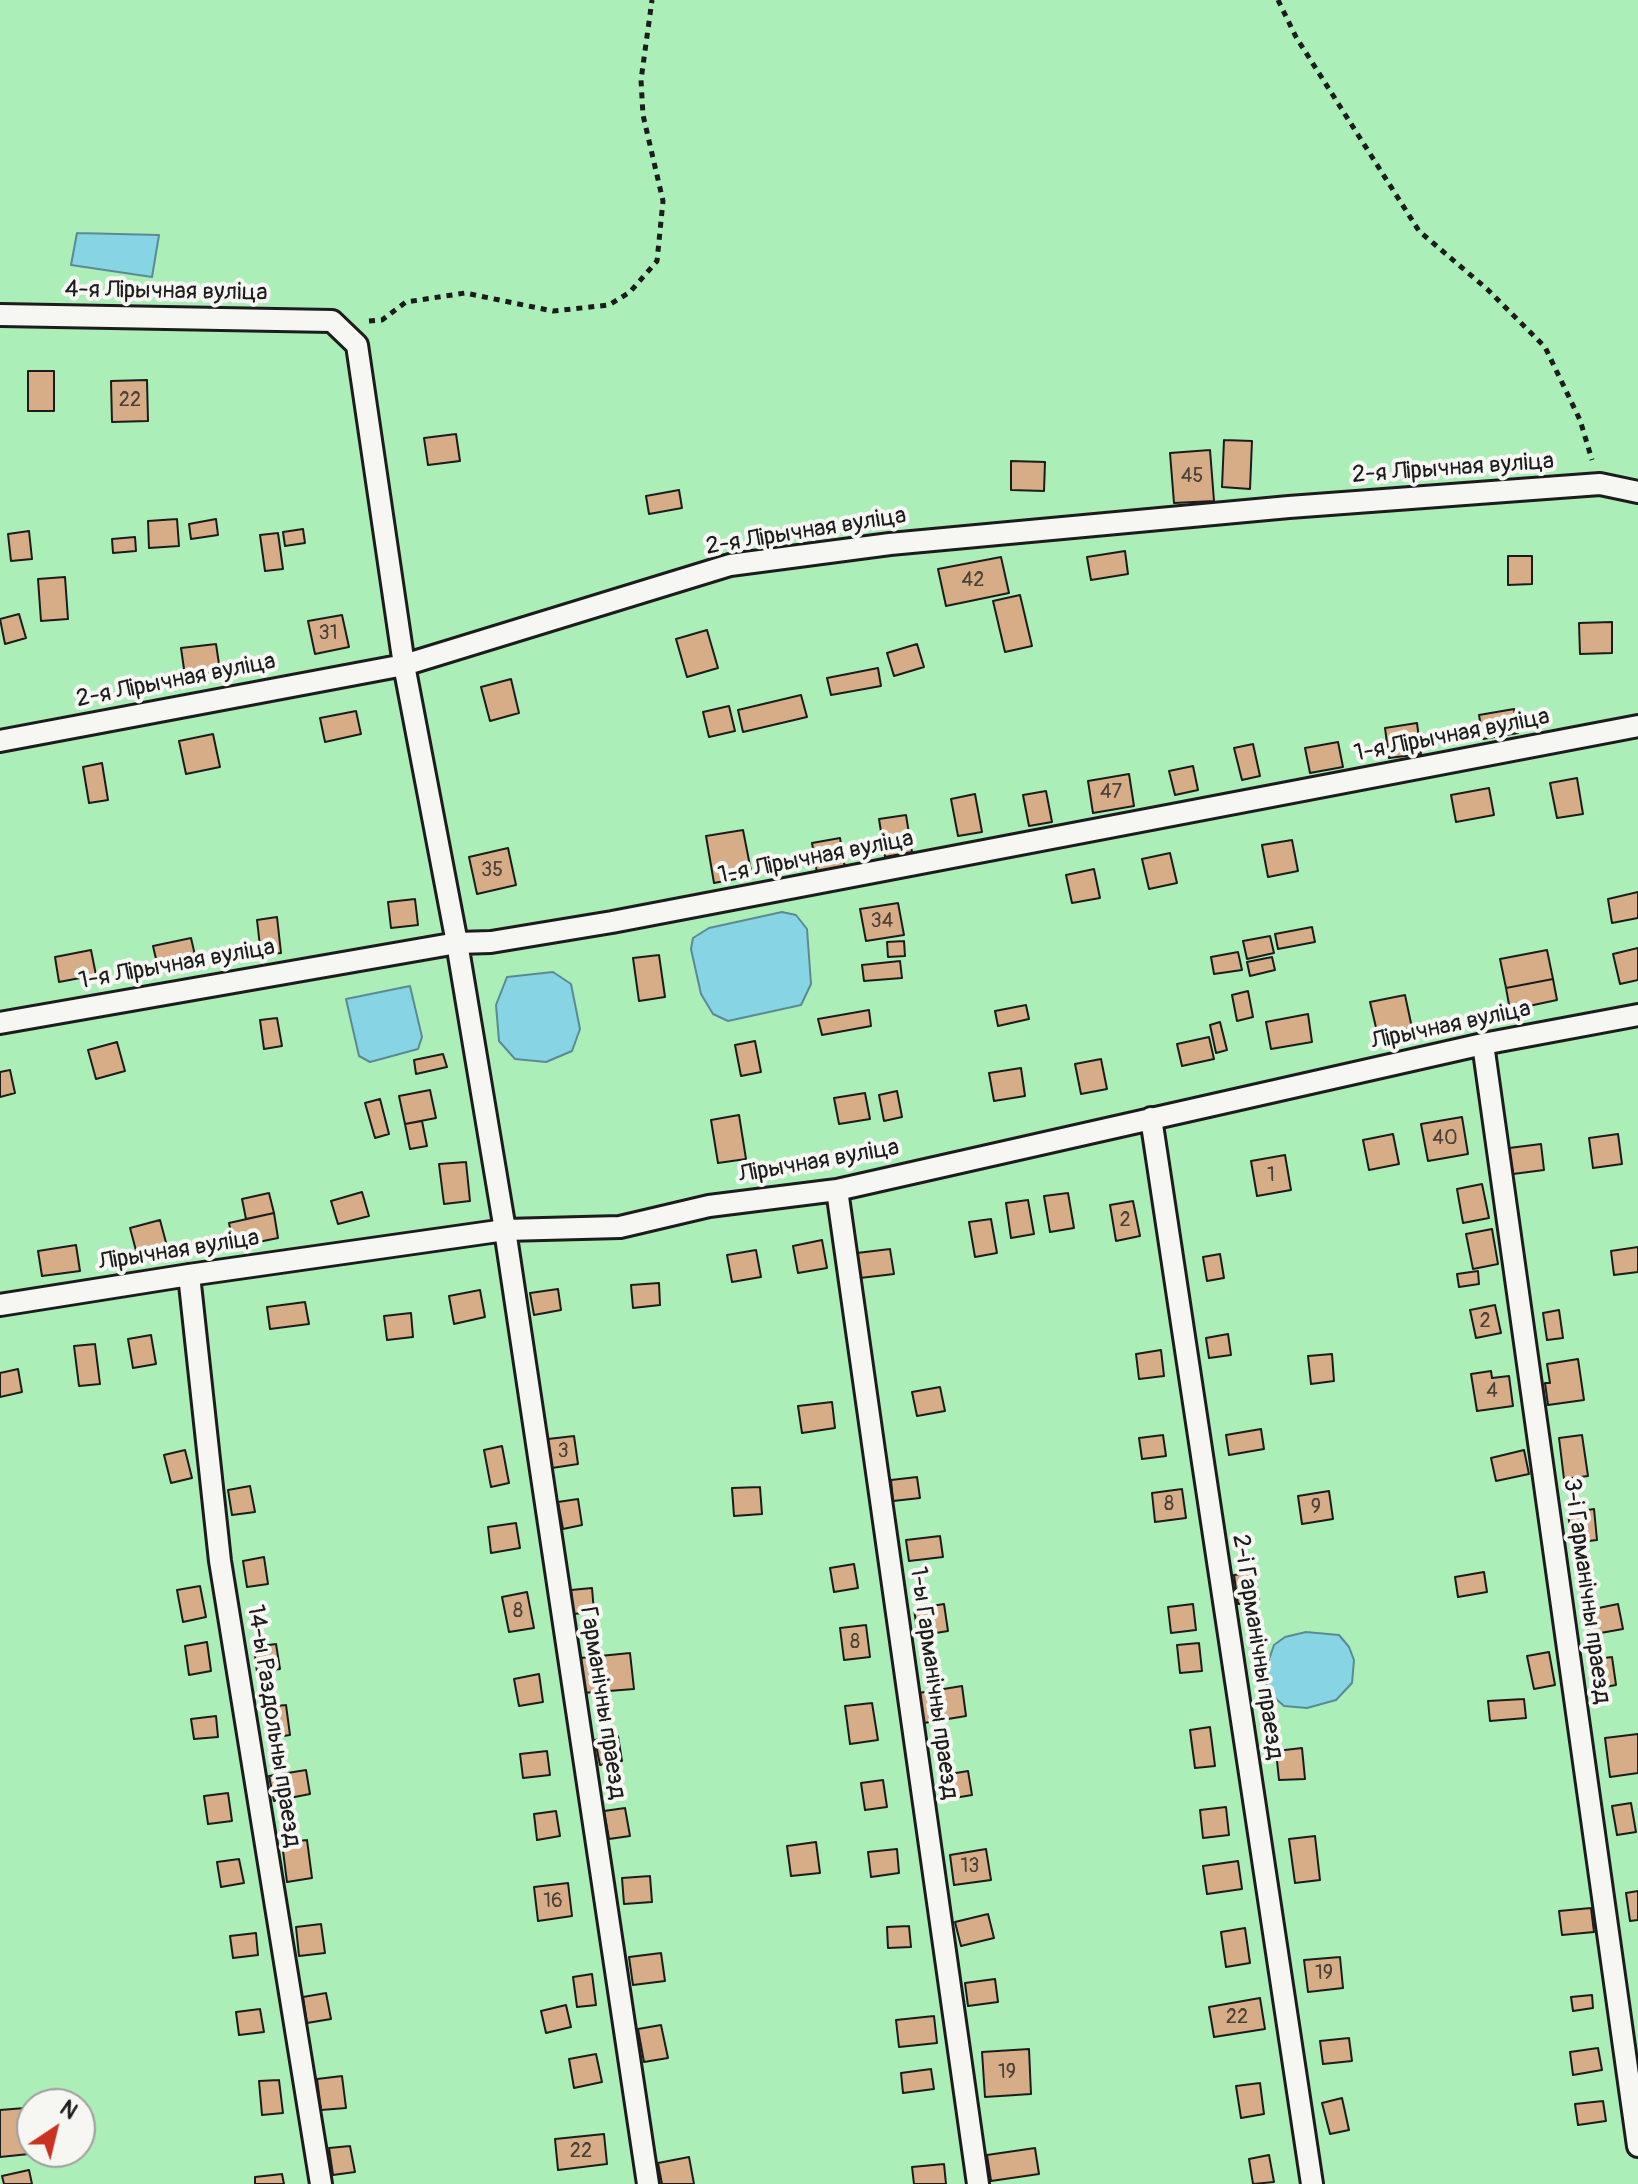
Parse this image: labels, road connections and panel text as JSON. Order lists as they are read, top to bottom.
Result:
{
  "streets": {
    "lane": [
      "4-я Лірычная вуліца",
      "2-я Лірычная вуліца",
      "1-я Лірычная вуліца",
      "Лірычная вуліца",
      "3-і Гарманічны праезд",
      "2-і Гарманічны праезд",
      "1-ы Гарманічны праезд",
      "Гарманічны праезд",
      "14-ы Раздольны праезд"
    ]
  },
  "crossings": [
    ["4-я Лірычная вуліца", "Гарманічны праезд"],
    ["2-я Лірычная вуліца", "Гарманічны праезд"],
    ["1-я Лірычная вуліца", "Гарманічны праезд"],
    ["Лірычная вуліца", "3-і Гарманічны праезд"],
    ["Лірычная вуліца", "2-і Гарманічны праезд"],
    ["Лірычная вуліца", "1-ы Гарманічны праезд"],
    ["Лірычная вуліца", "Гарманічны праезд"],
    ["Лірычная вуліца", "14-ы Раздольны праезд"]
  ],
  "house_numbers": [
    "22",
    "45",
    "42",
    "31",
    "47",
    "35",
    "34",
    "40",
    "1",
    "2",
    "2",
    "4",
    "3",
    "8",
    "9",
    "8",
    "8",
    "13",
    "16",
    "19",
    "22",
    "19",
    "22"
  ],
  "north": "top right"
}
